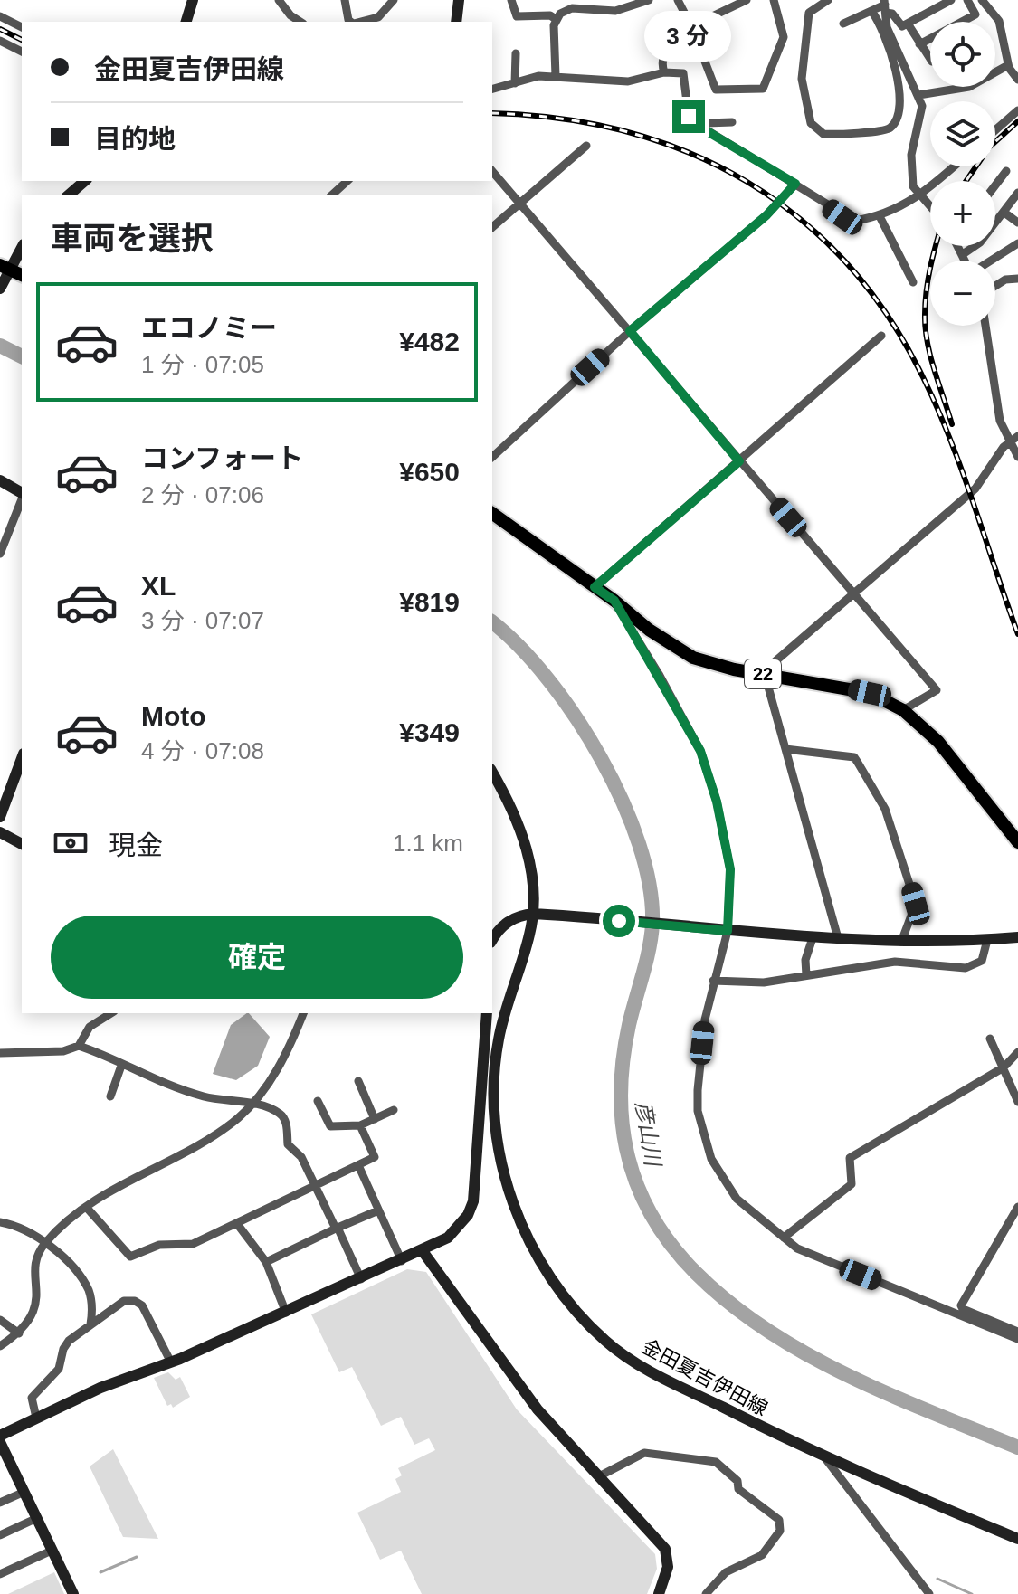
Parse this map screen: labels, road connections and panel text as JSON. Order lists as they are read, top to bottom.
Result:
{
  "streets": {
    "main road": ["22", "金田夏吉伊田線"]
  },
  "water": ["彦山川"],
  "page": {
    "bubble": "3 分",
    "map_buttons": ["+", "−"],
    "banner": ["金田夏吉伊田線", "目的地"],
    "heading": "車両を選択",
    "list": [
      {
        "name": "エコノミー",
        "note": "1 分 · 07:05",
        "value": "¥482"
      },
      {
        "name": "コンフォート",
        "note": "2 分 · 07:06",
        "value": "¥650"
      },
      {
        "name": "XL",
        "note": "3 分 · 07:07",
        "value": "¥819"
      },
      {
        "name": "Moto",
        "note": "4 分 · 07:08",
        "value": "¥349"
      }
    ],
    "pay": ["現金", "1.1 km"],
    "buttons": "確定"
  }
}
